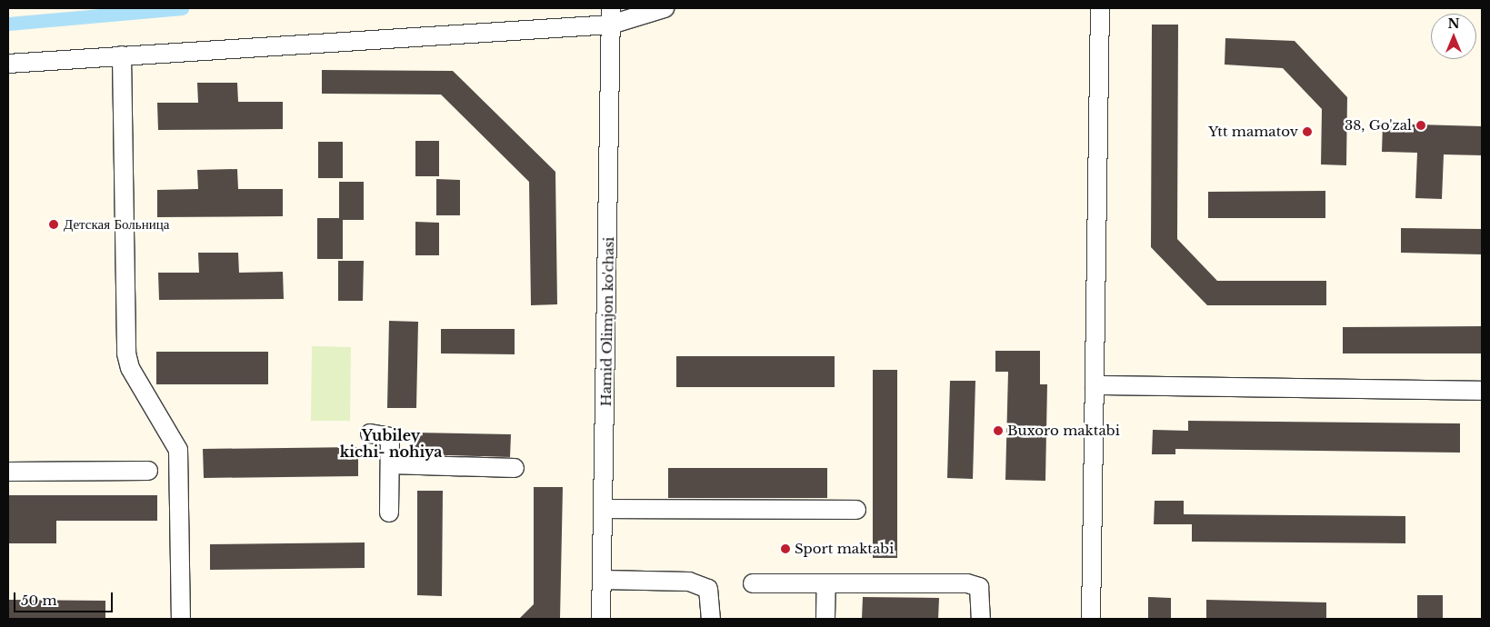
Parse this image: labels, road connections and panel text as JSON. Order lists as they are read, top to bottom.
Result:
{
  "streets": {
    "street": ["Hamid Olimjon ko'chasi"]
  },
  "districts": ["Yubiley kichi- nohiya"],
  "places": [
    "38, Go'zal",
    "Ytt mamatov",
    "Детская Больница",
    "Buxoro maktabi",
    "Sport maktabi"
  ],
  "scale_bar": "50 m",
  "north": "top"
}
